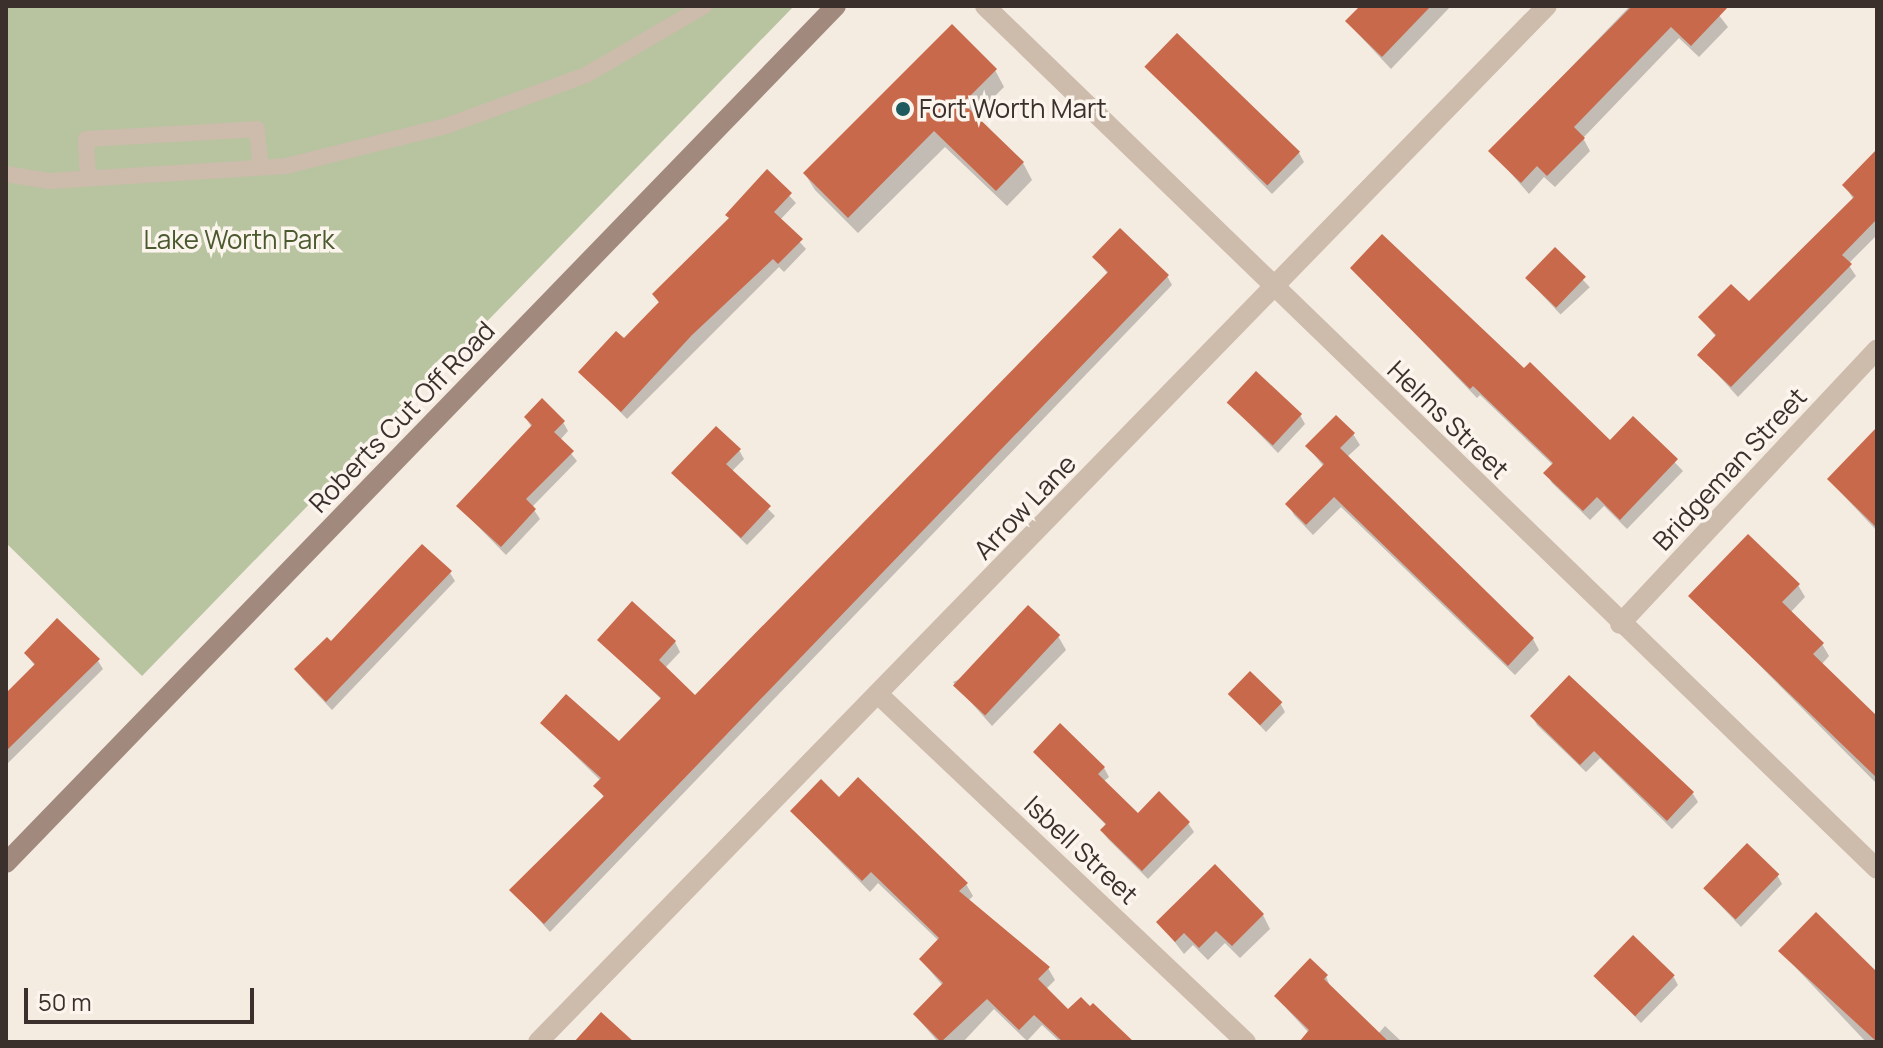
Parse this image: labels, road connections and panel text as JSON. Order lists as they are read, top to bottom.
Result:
{
  "streets": {
    "street": [
      "Roberts Cut Off Road",
      "Helms Street",
      "Bridgeman Street",
      "Arrow Lane",
      "Isbell Street"
    ]
  },
  "crossings": [
    ["Helms Street", "Bridgeman Street"],
    ["Helms Street", "Arrow Lane"],
    ["Arrow Lane", "Isbell Street"]
  ],
  "parks": ["Lake Worth Park"],
  "places": ["Fort Worth Mart"],
  "scale_bar": "50 m"
}
